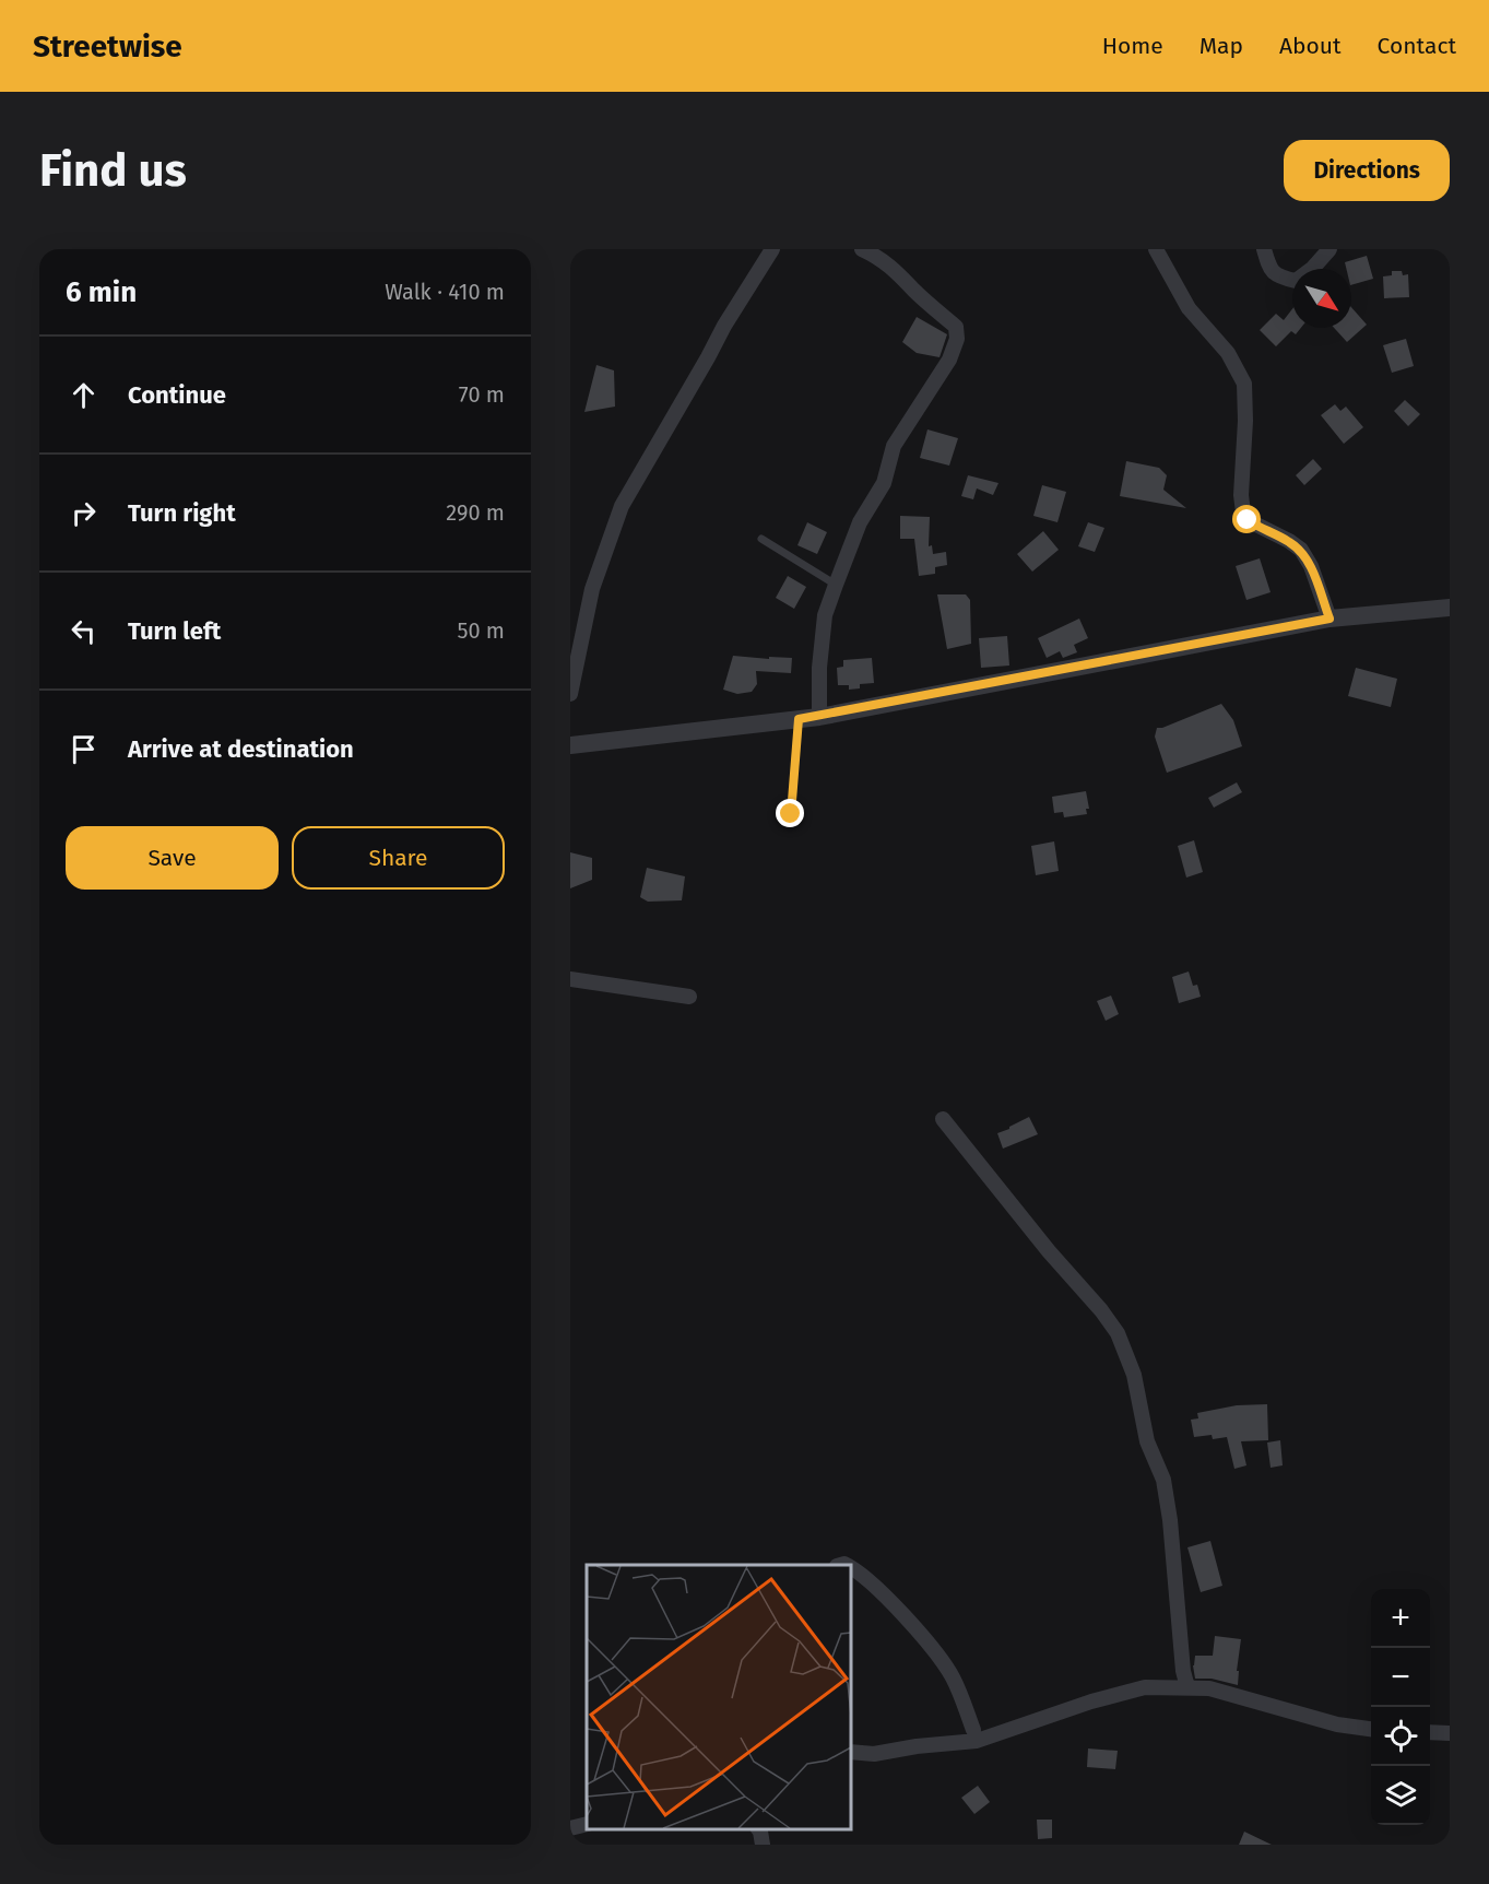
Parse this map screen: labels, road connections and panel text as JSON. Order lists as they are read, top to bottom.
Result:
{
  "north": "bottom right",
  "page": {
    "header": "Streetwise",
    "nav": [
      "Home",
      "Map",
      "About",
      "Contact"
    ],
    "buttons": [
      "Directions",
      ["Save", "Share"]
    ],
    "title": "Find us",
    "heading": ["6 min", "Walk · 410 m"],
    "list": [
      ["Continue", "70 m"],
      ["Turn right", "290 m"],
      ["Turn left", "50 m"],
      "Arrive at destination"
    ],
    "map_buttons": ["+", "−"]
  }
}
